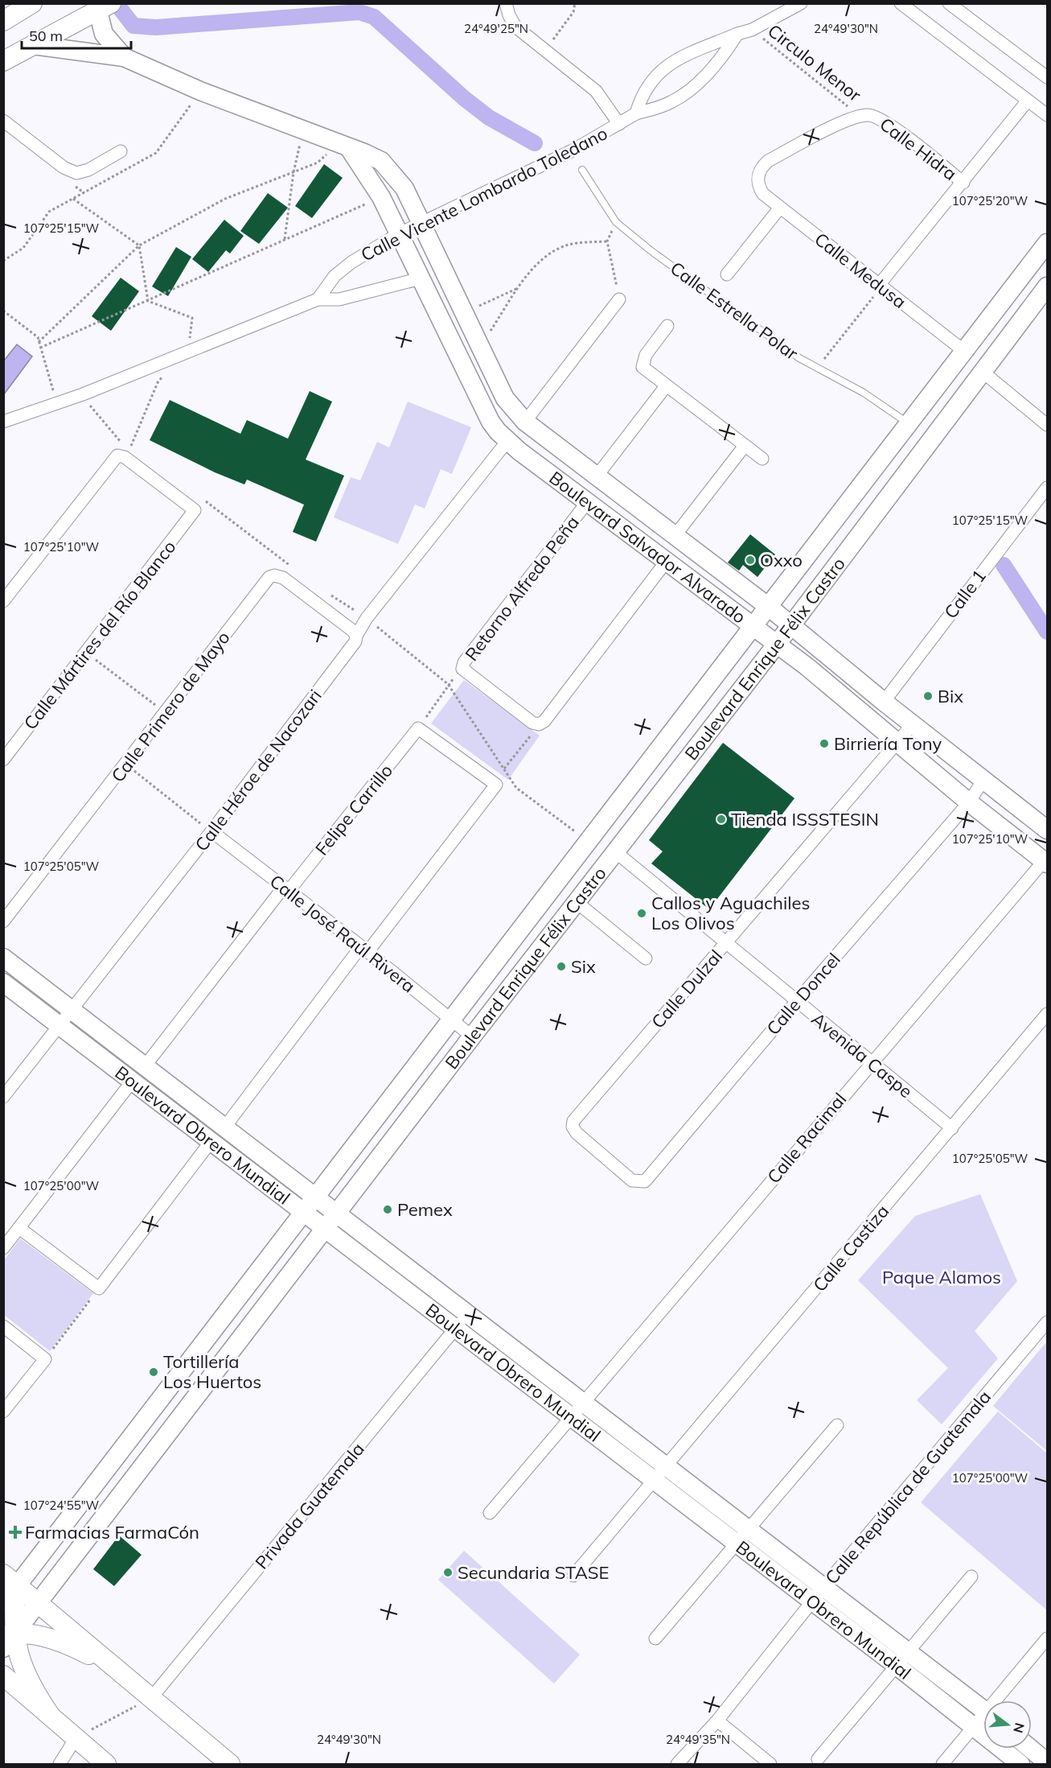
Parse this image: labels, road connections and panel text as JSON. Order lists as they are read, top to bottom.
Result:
{
  "streets": {
    "street": [
      "Calle Hidra",
      "Calle Vicente Lombardo Toledano",
      "Calle Medusa",
      "Boulevard Salvador Alvarado",
      "Retorno Alfredo Peña",
      "Calle 1",
      "Calle Mártires del Río Blanco",
      "Boulevard Enrique Félix Castro",
      "Calle Primero de Mayo",
      "Calle Héroe de Nacozari",
      "Felipe Carrillo",
      "Calle José Raúl Rivera",
      "Calle Dulzal",
      "Calle Doncel",
      "Avenida Caspe",
      "Boulevard Obrero Mundial",
      "Calle Racimal",
      "Calle Castiza",
      "Calle República de Guatemala",
      "Privada Guatemala"
    ],
    "lane": ["Calle Estrella Polar"],
    "path": ["Circulo Menor"]
  },
  "crossings": [
    ["Circulo Menor", "Calle Hidra"],
    ["Calle Hidra", "Calle Medusa"],
    ["Calle Vicente Lombardo Toledano", "Boulevard Salvador Alvarado"],
    ["Calle Medusa", "Boulevard Enrique Félix Castro"],
    ["Calle Estrella Polar", "Boulevard Enrique Félix Castro"],
    ["Boulevard Salvador Alvarado", "Retorno Alfredo Peña"],
    ["Boulevard Salvador Alvarado", "Calle 1"],
    ["Boulevard Salvador Alvarado", "Boulevard Enrique Félix Castro"],
    ["Boulevard Salvador Alvarado", "Calle Héroe de Nacozari"],
    ["Boulevard Salvador Alvarado", "Calle Dulzal"],
    ["Boulevard Salvador Alvarado", "Calle Doncel"],
    ["Boulevard Salvador Alvarado", "Calle Racimal"],
    ["Boulevard Enrique Félix Castro", "Calle José Raúl Rivera"],
    ["Boulevard Enrique Félix Castro", "Avenida Caspe"],
    ["Boulevard Enrique Félix Castro", "Boulevard Obrero Mundial"],
    ["Calle Primero de Mayo", "Calle Héroe de Nacozari"],
    ["Calle Héroe de Nacozari", "Calle José Raúl Rivera"],
    ["Calle Héroe de Nacozari", "Boulevard Obrero Mundial"],
    ["Felipe Carrillo", "Calle José Raúl Rivera"],
    ["Felipe Carrillo", "Boulevard Obrero Mundial"],
    ["Calle Dulzal", "Calle Doncel"],
    ["Calle Dulzal", "Avenida Caspe"],
    ["Calle Doncel", "Avenida Caspe"],
    ["Avenida Caspe", "Calle Racimal"],
    ["Avenida Caspe", "Calle Castiza"],
    ["Boulevard Obrero Mundial", "Calle Racimal"],
    ["Boulevard Obrero Mundial", "Calle Castiza"],
    ["Boulevard Obrero Mundial", "Calle República de Guatemala"],
    ["Boulevard Obrero Mundial", "Privada Guatemala"]
  ],
  "parks": ["Paque Alamos"],
  "places": {
    "other": [
      "Oxxo",
      "Bix",
      "Birriería Tony",
      "Tienda ISSSTESIN",
      "Callos y Aguachiles Los Olivos",
      "Six",
      "Pemex",
      "Tortillería Los Huertos",
      "Secundaria STASE"
    ],
    "health": ["Farmacias FarmaCón"]
  },
  "scale_bar": "50 m",
  "north": "right",
  "coordinates": [
    "24°49'25\"N",
    "24°49'30\"N",
    "107°25'20\"W",
    "107°25'15\"W",
    "107°25'10\"W",
    "107°25'05\"W",
    "107°25'00\"W",
    "107°24'55\"W",
    "24°49'35\"N"
  ]
}
